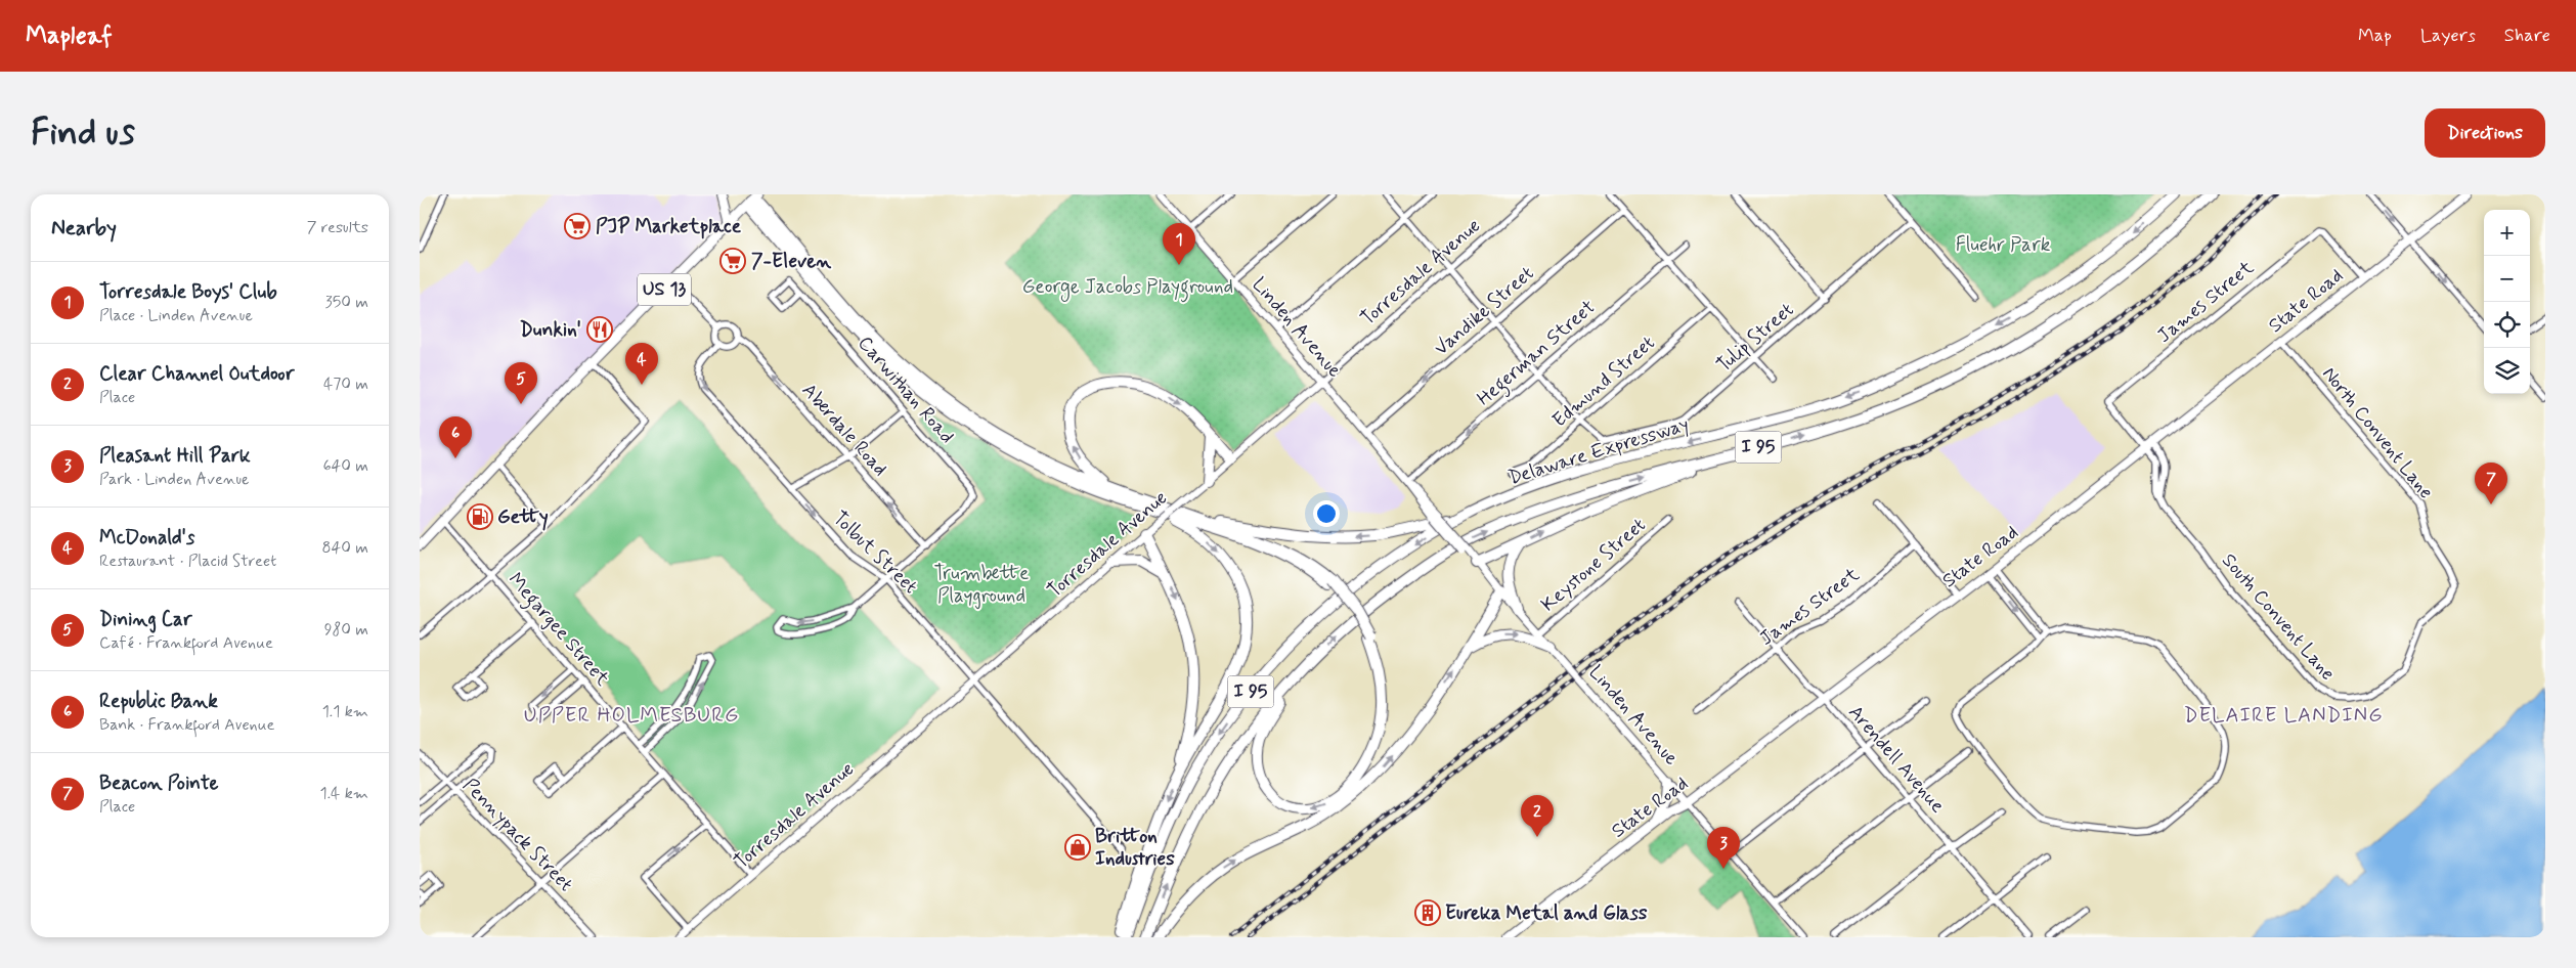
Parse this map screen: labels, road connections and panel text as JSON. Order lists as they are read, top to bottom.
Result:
{
  "streets": {
    "highway": ["I 95", "Delaware Expressway"],
    "main road": ["US 13", "State Road"],
    "street": [
      "Torresdale Avenue",
      "James Street",
      "Vandike Street",
      "Linden Avenue",
      "Tulip Street",
      "Hegerman Street",
      "Edmund Street",
      "Carwithan Road",
      "Aberdale Road",
      "North Convent Lane",
      "Tolbut Street",
      "Keystone Street",
      "South Convent Lane",
      "Megargee Street",
      "Arendell Avenue",
      "Pennypack Street"
    ]
  },
  "crossings": [
    ["Torresdale Avenue", "Linden Avenue"],
    ["Torresdale Avenue", "Tolbut Street"],
    ["Torresdale Avenue", "Megargee Street"],
    ["US 13", "Megargee Street"],
    ["State Road", "James Street"],
    ["State Road", "Linden Avenue"],
    ["State Road", "North Convent Lane"],
    ["State Road", "Arendell Avenue"],
    ["James Street", "South Convent Lane"],
    ["James Street", "Arendell Avenue"],
    ["Vandike Street", "Linden Avenue"],
    ["Linden Avenue", "Hegerman Street"],
    ["Linden Avenue", "Keystone Street"],
    ["Tulip Street", "Edmund Street"],
    ["Carwithan Road", "Aberdale Road"],
    ["Aberdale Road", "Tolbut Street"],
    ["North Convent Lane", "South Convent Lane"]
  ],
  "one_way": [
    "Vandike Street",
    "Hegerman Street",
    "Aberdale Road",
    "Tolbut Street"
  ],
  "districts": ["UPPER HOLMESBURG", "DELAIRE LANDING"],
  "parks": ["Fluehr Park", "George Jacobs Playground", "Trumbette Playground"],
  "places": {
    "supermarket": ["PJP Marketplace", "7-Eleven"],
    "restaurant": ["Dunkin'"],
    "fuel station": ["Getty"],
    "shop": ["Britton Industries"],
    "building": ["Eureka Metal and Glass"]
  },
  "page": {
    "header": "Mapleaf",
    "nav": ["Map", "Layers", "Share"],
    "buttons": "Directions",
    "title": "Find us",
    "heading": ["Nearby", "7 results"],
    "map_buttons": ["+", "−"],
    "pins": [
      "1",
      "4",
      "5",
      "6",
      "7",
      "2",
      "3"
    ],
    "list": [
      {
        "mark": "1",
        "name": "Torresdale Boys' Club",
        "note": "Place · Linden Avenue",
        "value": "350 m"
      },
      {
        "mark": "2",
        "name": "Clear Channel Outdoor",
        "note": "Place",
        "value": "470 m"
      },
      {
        "mark": "3",
        "name": "Pleasant Hill Park",
        "note": "Park · Linden Avenue",
        "value": "640 m"
      },
      {
        "mark": "4",
        "name": "McDonald's",
        "note": "Restaurant · Placid Street",
        "value": "840 m"
      },
      {
        "mark": "5",
        "name": "Dining Car",
        "note": "Café · Frankford Avenue",
        "value": "980 m"
      },
      {
        "mark": "6",
        "name": "Republic Bank",
        "note": "Bank · Frankford Avenue",
        "value": "1.1 km"
      },
      {
        "mark": "7",
        "name": "Beacon Pointe",
        "note": "Place",
        "value": "1.4 km"
      }
    ]
  }
}
